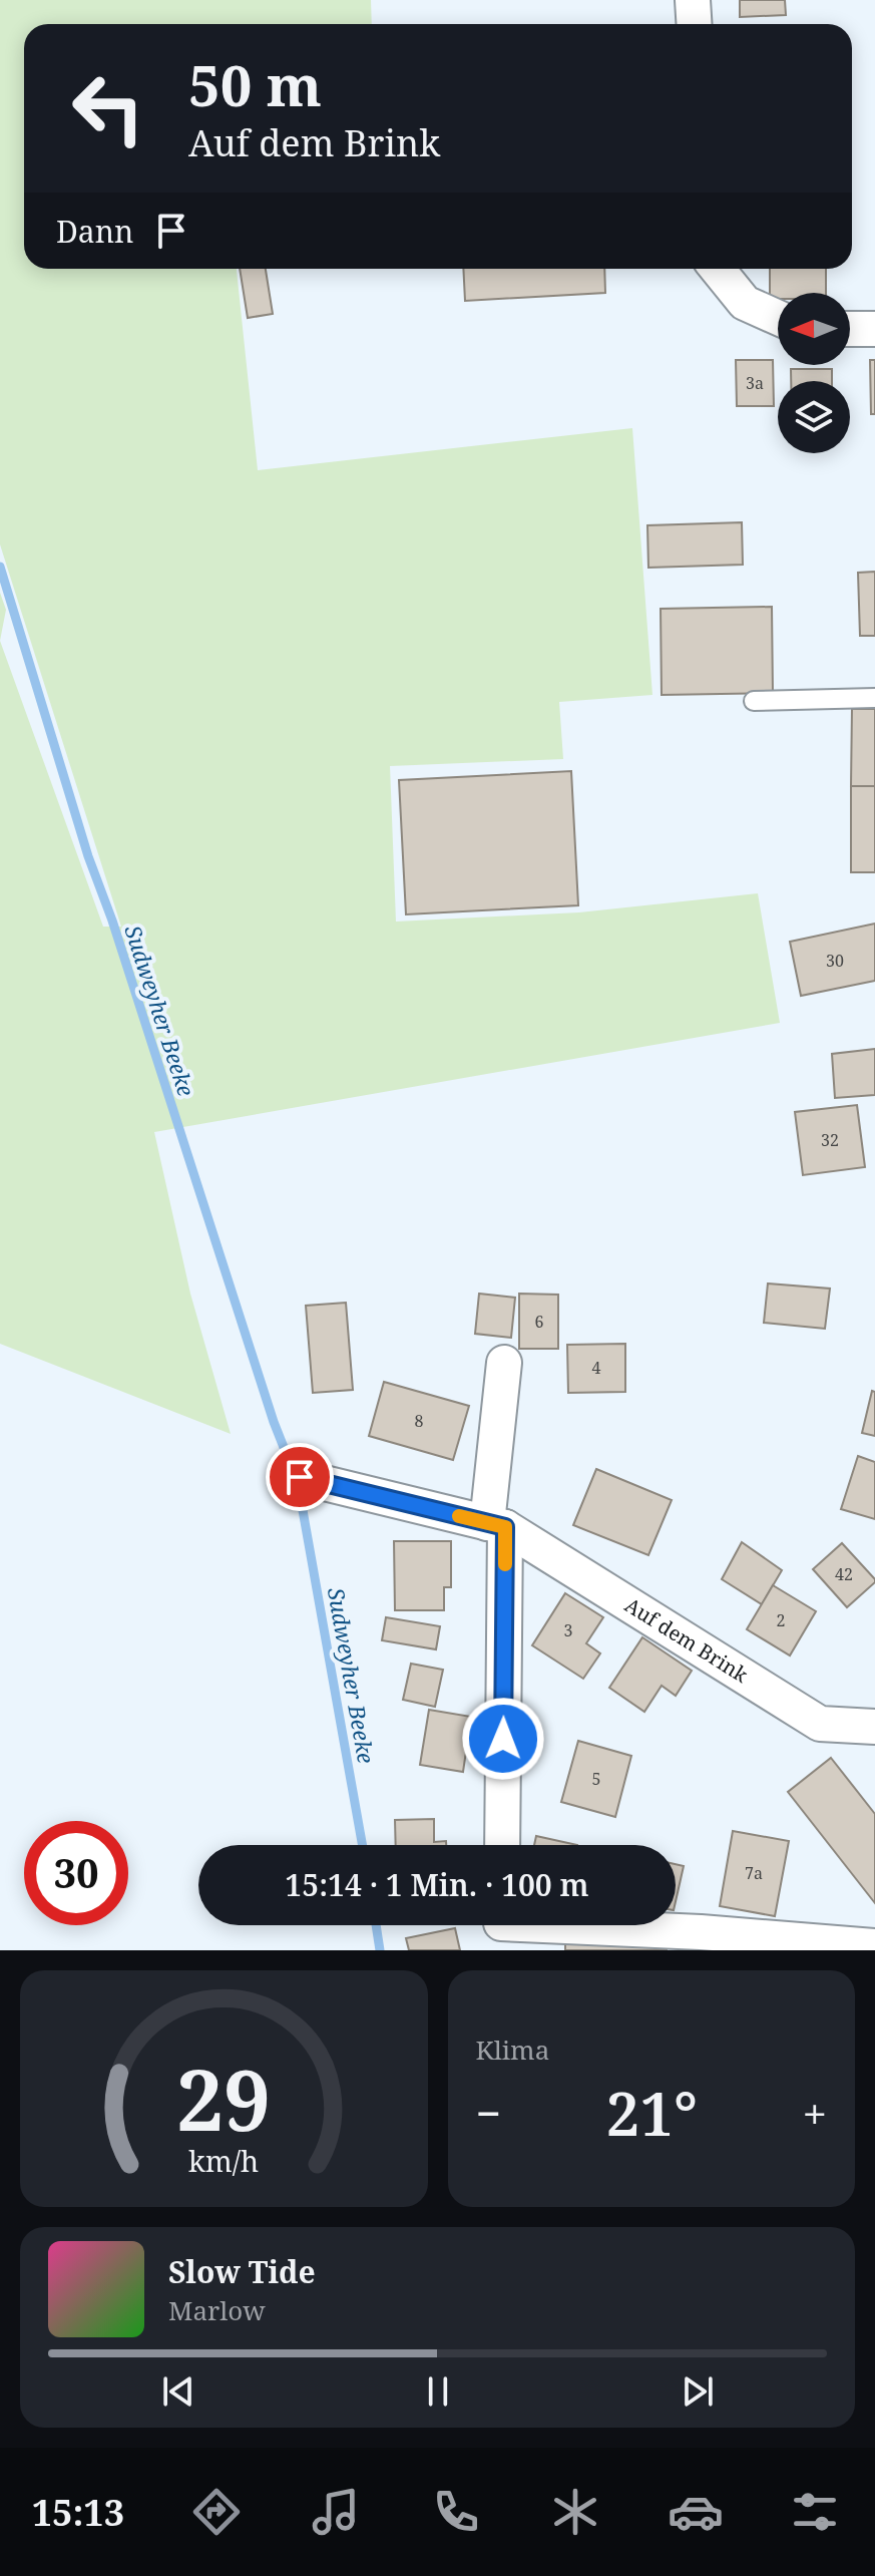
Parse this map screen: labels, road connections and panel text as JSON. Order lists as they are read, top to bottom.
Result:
{
  "streets": {
    "street": ["Auf dem Brink"]
  },
  "water": ["Sudweyher Beeke"],
  "house_numbers": [
    "3a",
    "30",
    "32",
    "6",
    "4",
    "8",
    "42",
    "2",
    "3",
    "5",
    "7a"
  ],
  "north": "left",
  "page": {
    "turn": ["50 m", "Auf dem Brink"],
    "then": "Dann",
    "limit": "30",
    "trip": "15:14 · 1 Min. · 100 m",
    "tile": "Klima",
    "heat": ["−", "21°", "+"],
    "song": ["Slow Tide", "Marlow"],
    "tabs": "15:13",
    "gauge": ["29", "km/h"]
  }
}
